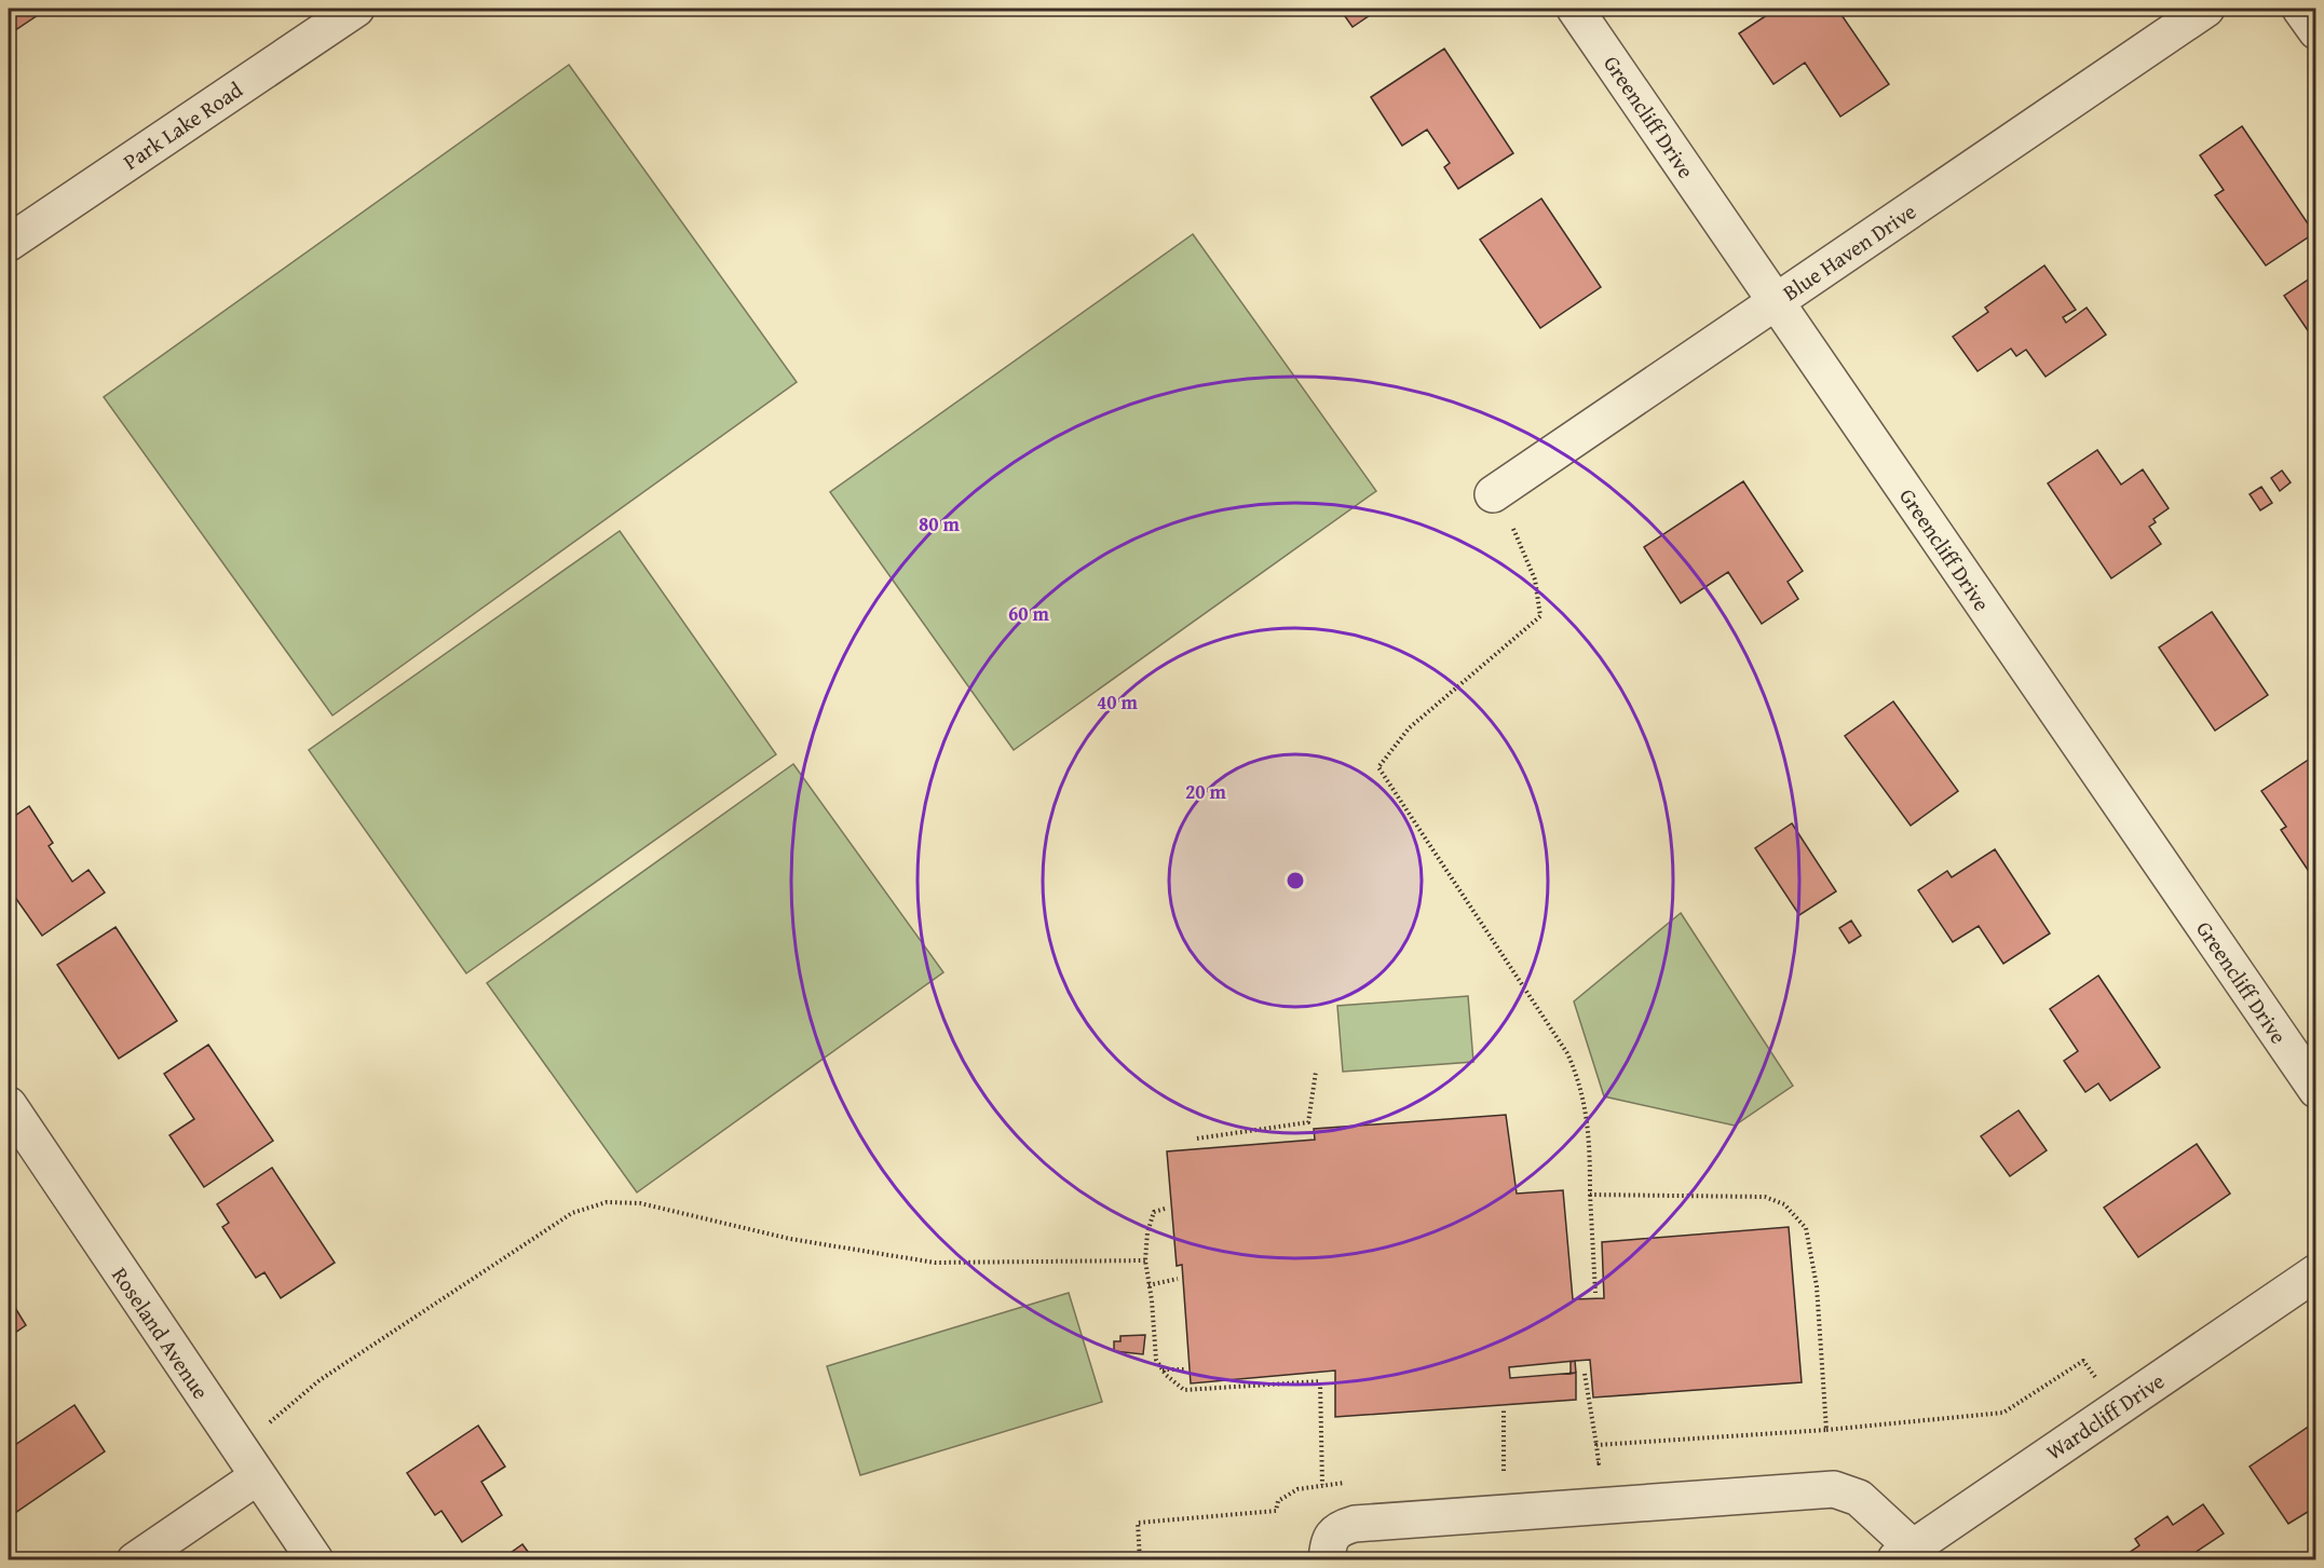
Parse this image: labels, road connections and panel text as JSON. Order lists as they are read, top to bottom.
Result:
{
  "streets": {
    "street": [
      "Greencliff Drive",
      "Park Lake Road",
      "Blue Haven Drive",
      "Roseland Avenue",
      "Wardcliff Drive"
    ]
  },
  "crossings": [
    ["Greencliff Drive", "Blue Haven Drive"]
  ],
  "rings": [
    "80 m",
    "60 m",
    "40 m",
    "20 m"
  ]
}
